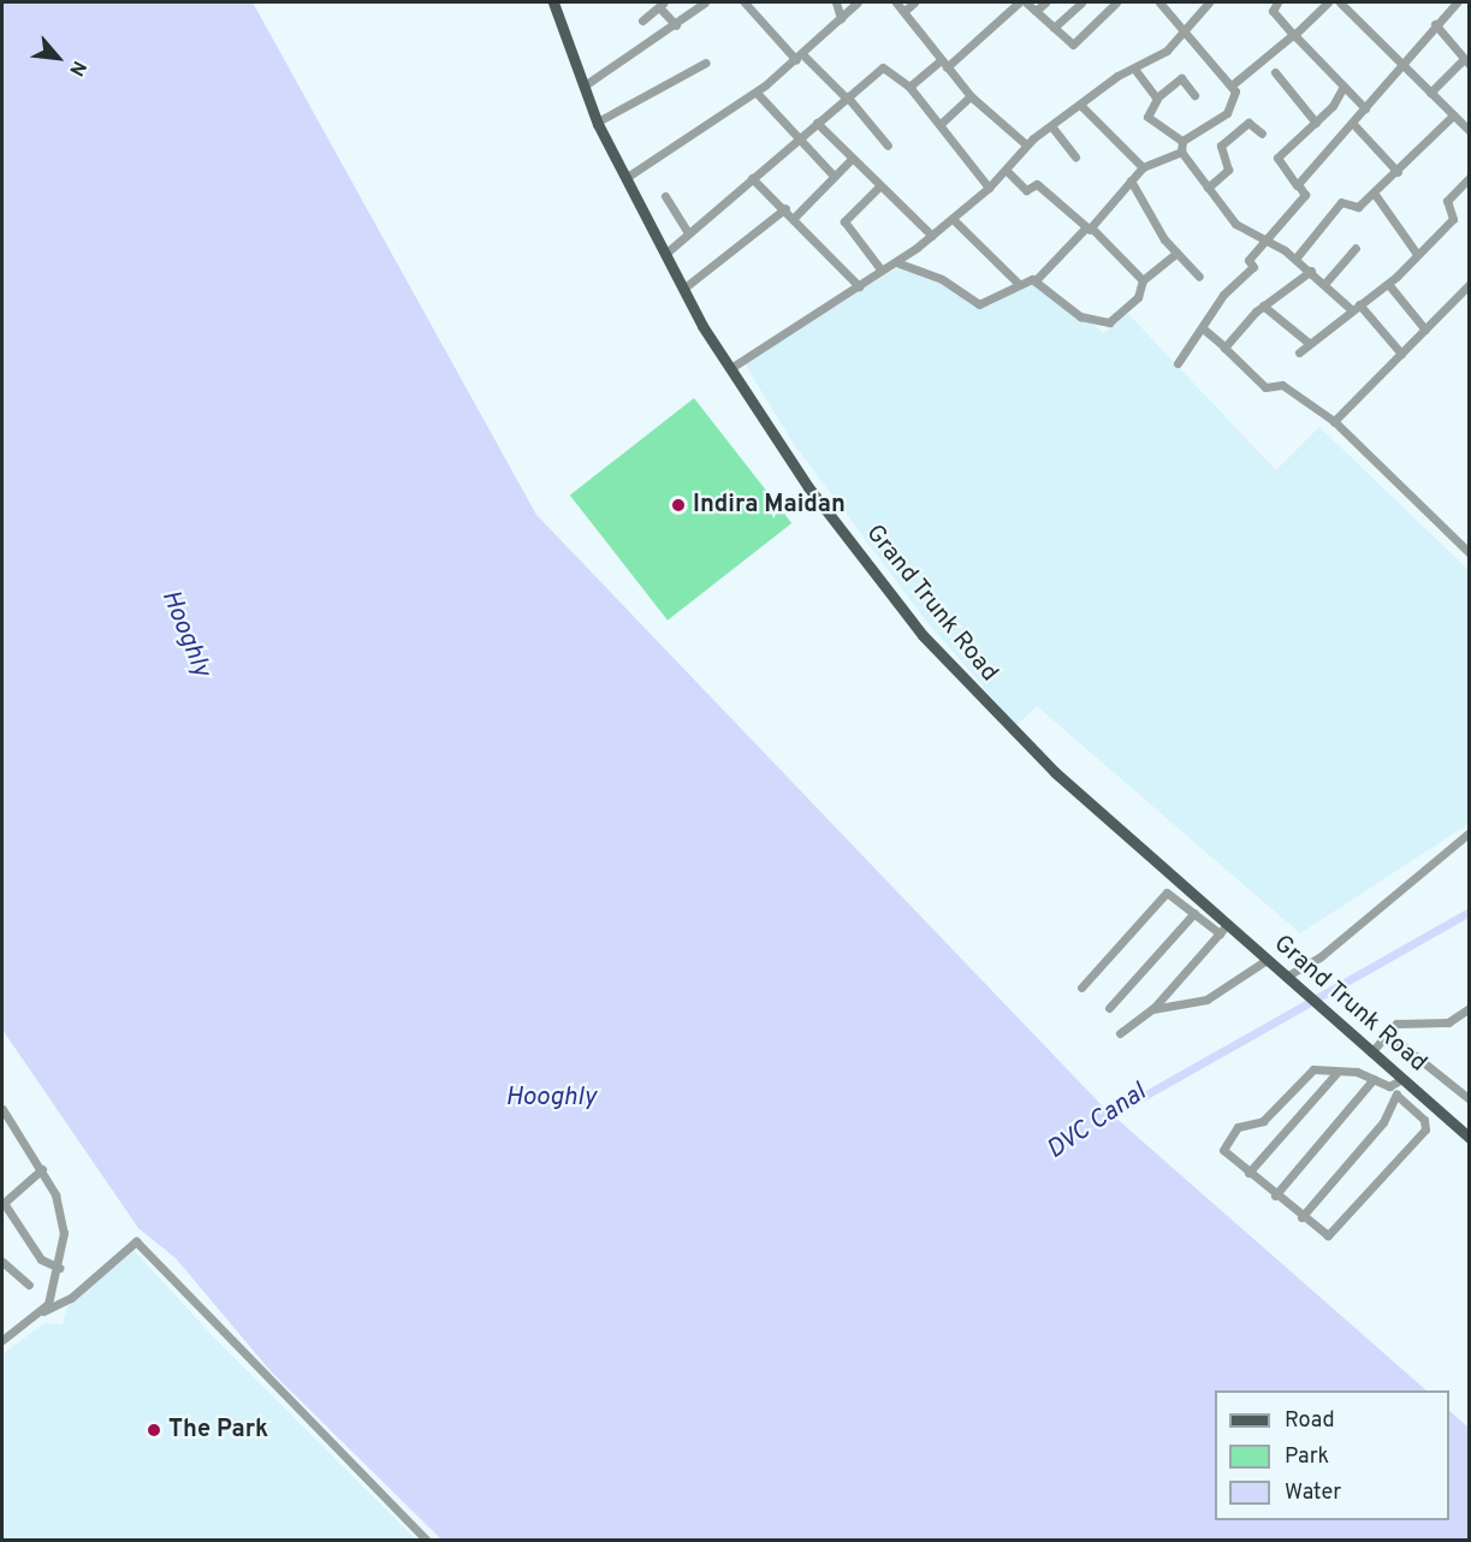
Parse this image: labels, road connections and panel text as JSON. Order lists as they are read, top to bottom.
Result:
{
  "streets": {
    "main road": ["Grand Trunk Road"]
  },
  "water": ["Hooghly", "DVC Canal"],
  "places": ["Indira Maidan", "The Park"],
  "legend": ["Road", "Park", "Water"],
  "north": "bottom right"
}
